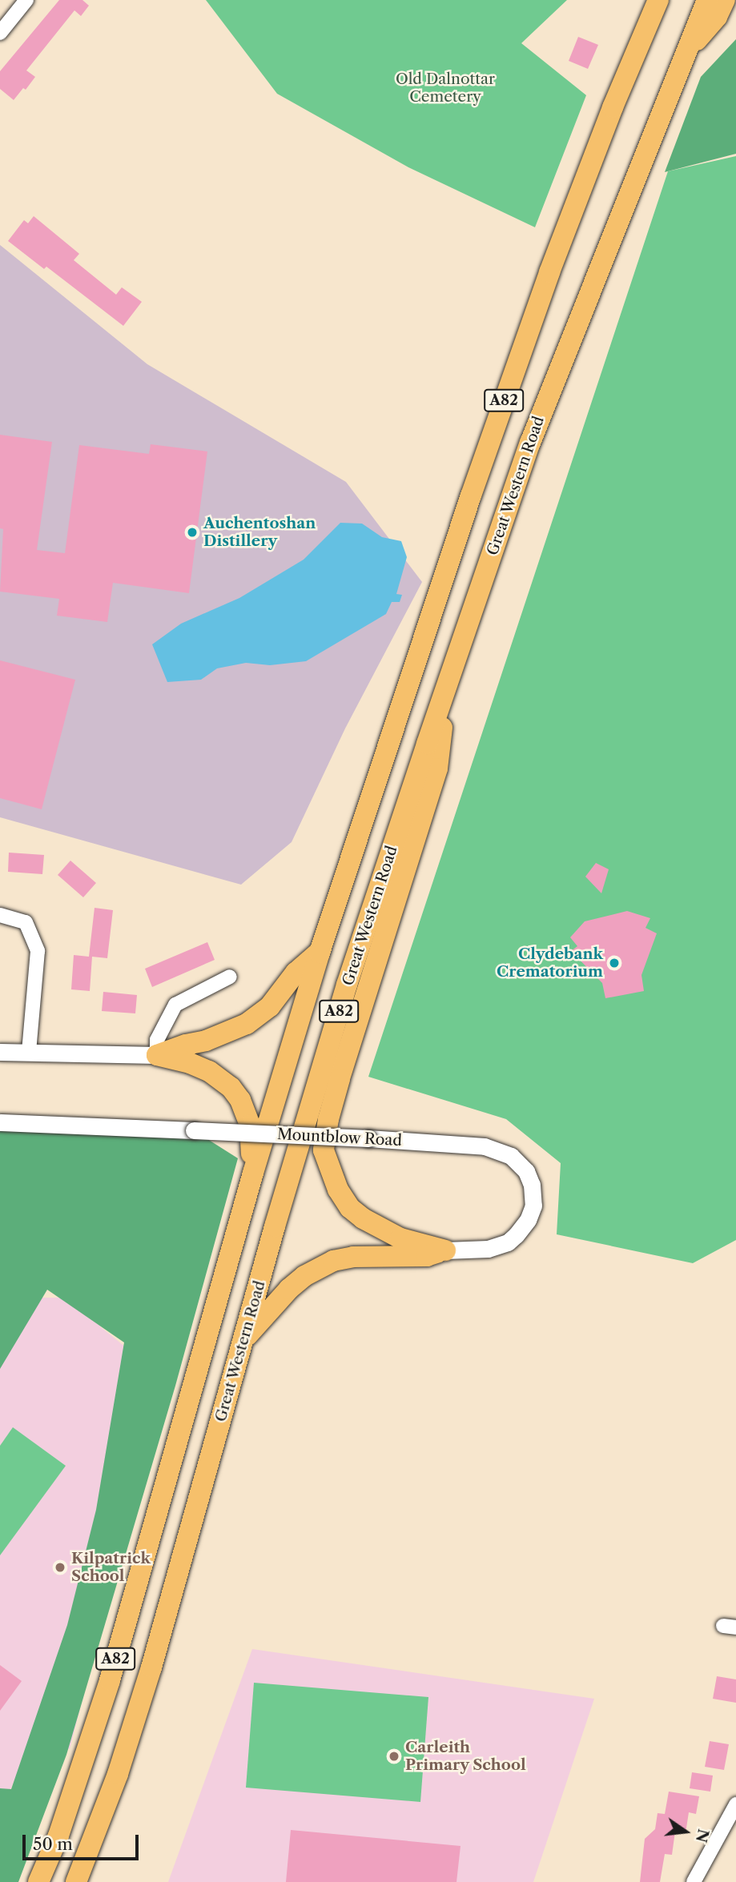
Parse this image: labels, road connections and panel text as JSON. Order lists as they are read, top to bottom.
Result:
{
  "streets": {
    "main road": ["A82", "Great Western Road"],
    "street": ["Mountblow Road"]
  },
  "parks": ["Old Dalnottar Cemetery"],
  "places": [
    "Auchentoshan Distillery",
    "Clydebank Crematorium",
    "Kilpatrick School",
    "Carleith Primary School"
  ],
  "scale_bar": "50 m",
  "north": "right"
}
